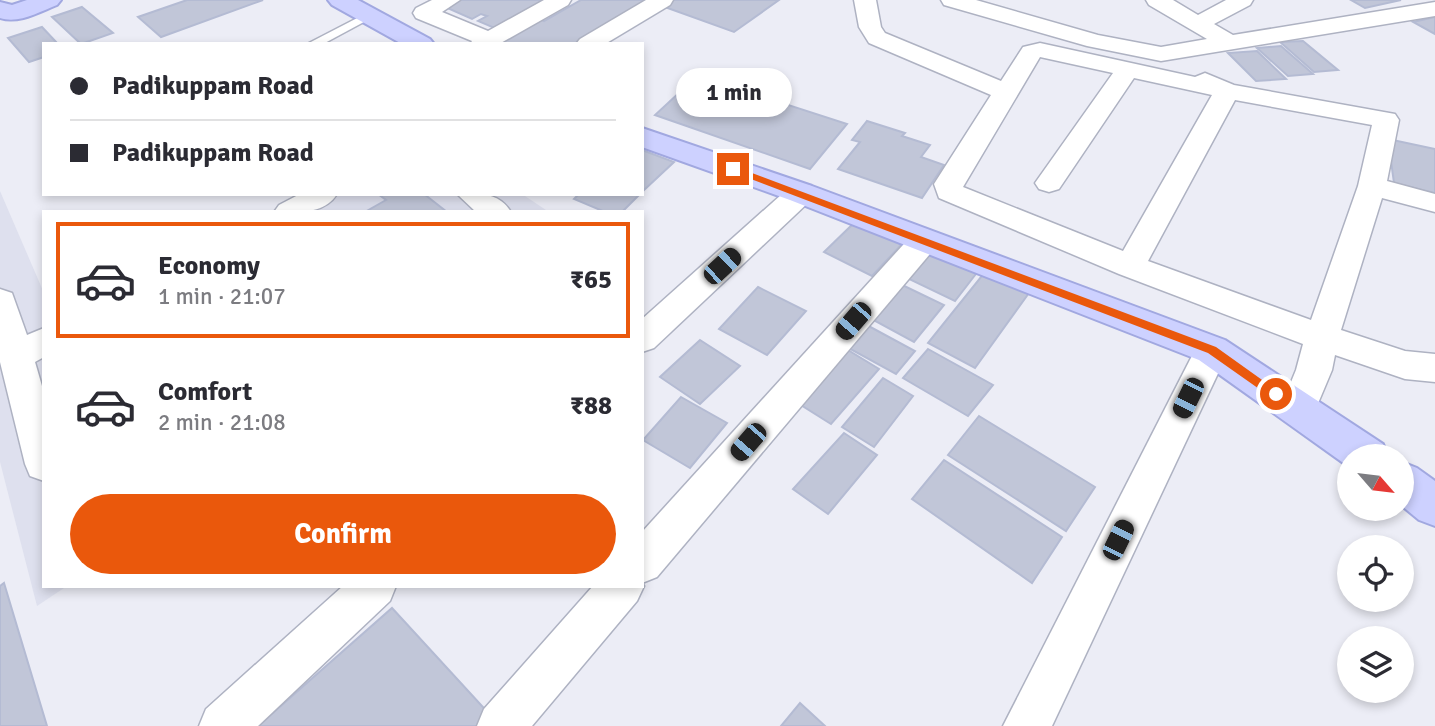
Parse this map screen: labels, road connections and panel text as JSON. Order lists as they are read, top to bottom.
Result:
{
  "north": "bottom right",
  "page": {
    "banner": ["Padikuppam Road", "Padikuppam Road"],
    "bubble": "1 min",
    "list": [
      {
        "name": "Economy",
        "note": "1 min · 21:07",
        "value": "₹65"
      },
      {
        "name": "Comfort",
        "note": "2 min · 21:08",
        "value": "₹88"
      }
    ],
    "buttons": "Confirm"
  }
}
